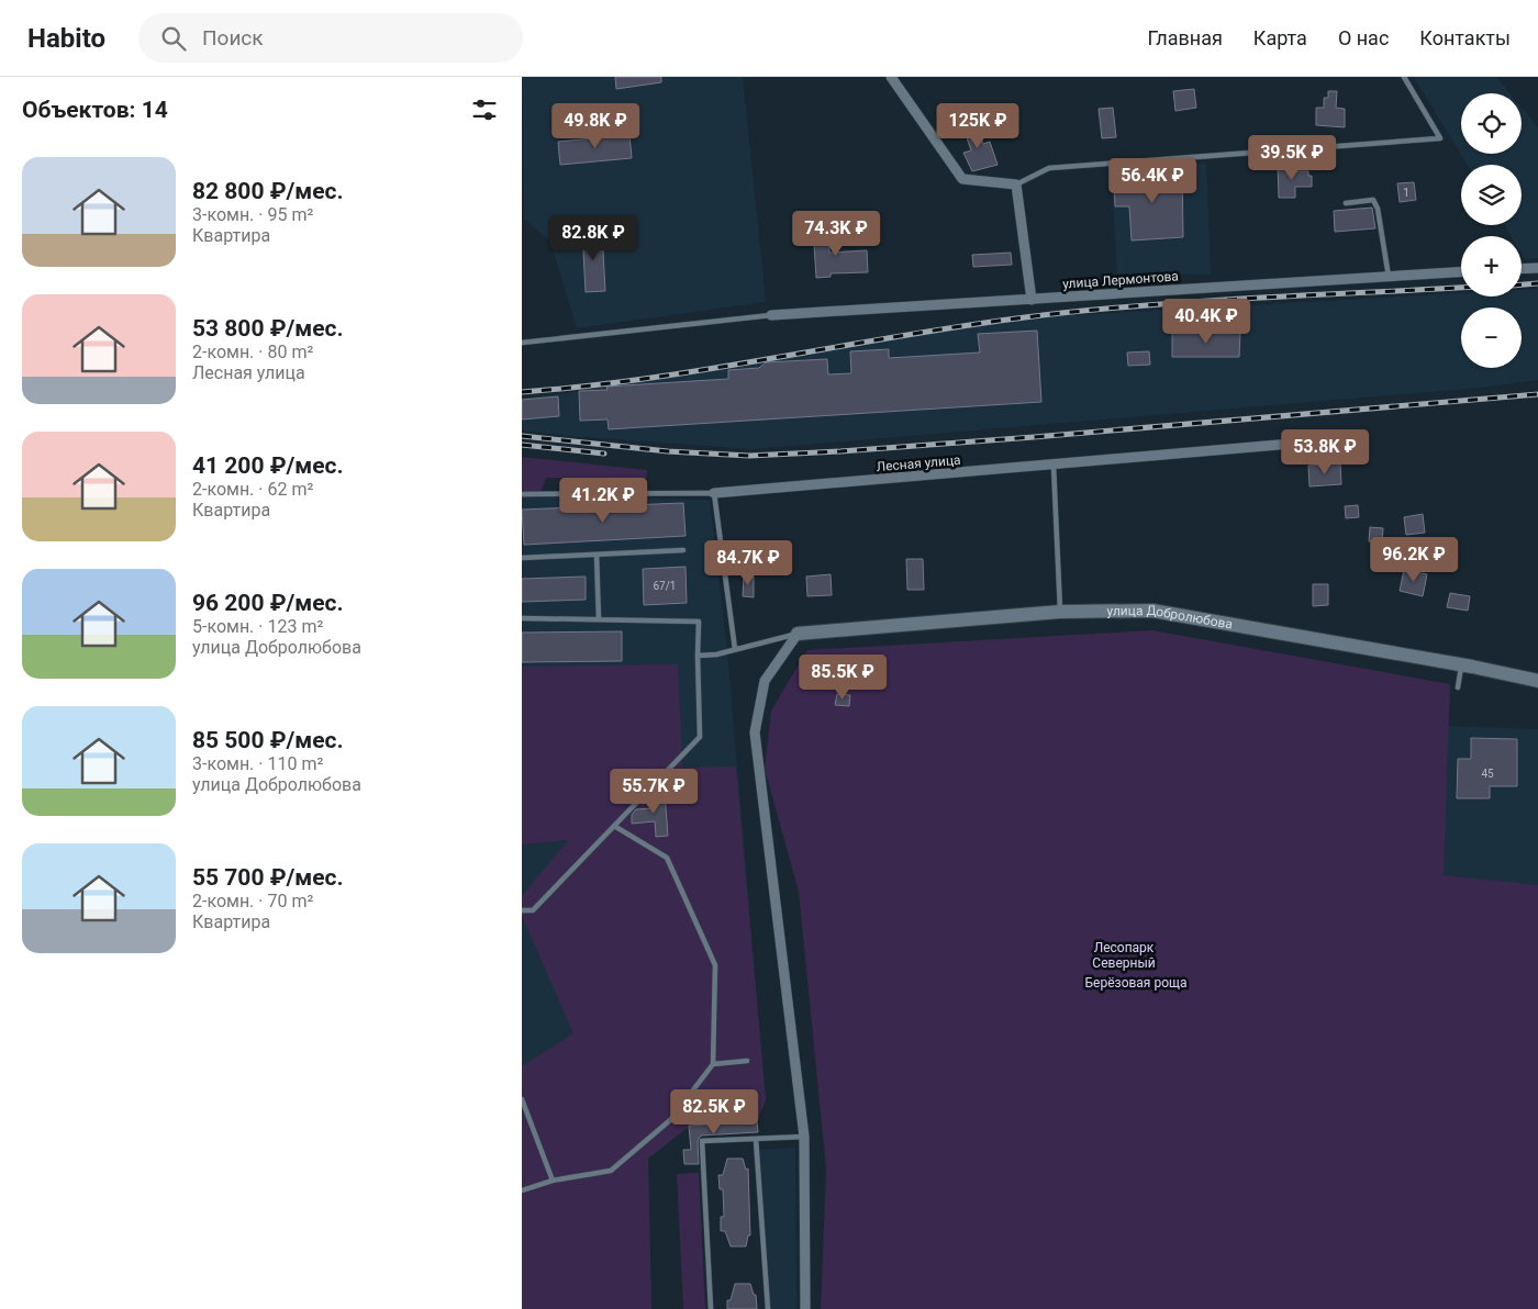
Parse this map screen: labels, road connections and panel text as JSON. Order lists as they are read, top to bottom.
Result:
{
  "streets": {
    "street": ["улица Лермонтова", "Лесная улица", "улица Добролюбова"]
  },
  "parks": ["Лесопарк Северный", "Берёзовая роща"],
  "house_numbers": ["1", "67/1", "45"],
  "page": {
    "header": "Habito",
    "search": "Поиск",
    "nav": [
      "Главная",
      "Карта",
      "О нас",
      "Контакты"
    ],
    "heading": "Объектов: 14",
    "map_buttons": ["+", "−"],
    "price": [
      "49.8K ₽",
      "125K ₽",
      "39.5K ₽",
      "56.4K ₽",
      "74.3K ₽",
      "82.8K ₽",
      "40.4K ₽",
      "53.8K ₽",
      "41.2K ₽",
      "96.2K ₽",
      "84.7K ₽",
      "85.5K ₽",
      "55.7K ₽",
      "82.5K ₽"
    ],
    "list": [
      {
        "name": "82 800 ₽/мес.",
        "note": "3-комн. · 95 m² · Квартира"
      },
      {
        "name": "53 800 ₽/мес.",
        "note": "2-комн. · 80 m² · Лесная улица"
      },
      {
        "name": "41 200 ₽/мес.",
        "note": "2-комн. · 62 m² · Квартира"
      },
      {
        "name": "96 200 ₽/мес.",
        "note": "5-комн. · 123 m² · улица Добролюбова"
      },
      {
        "name": "85 500 ₽/мес.",
        "note": "3-комн. · 110 m² · улица Добролюбова"
      },
      {
        "name": "55 700 ₽/мес.",
        "note": "2-комн. · 70 m² · Квартира"
      }
    ]
  }
}
